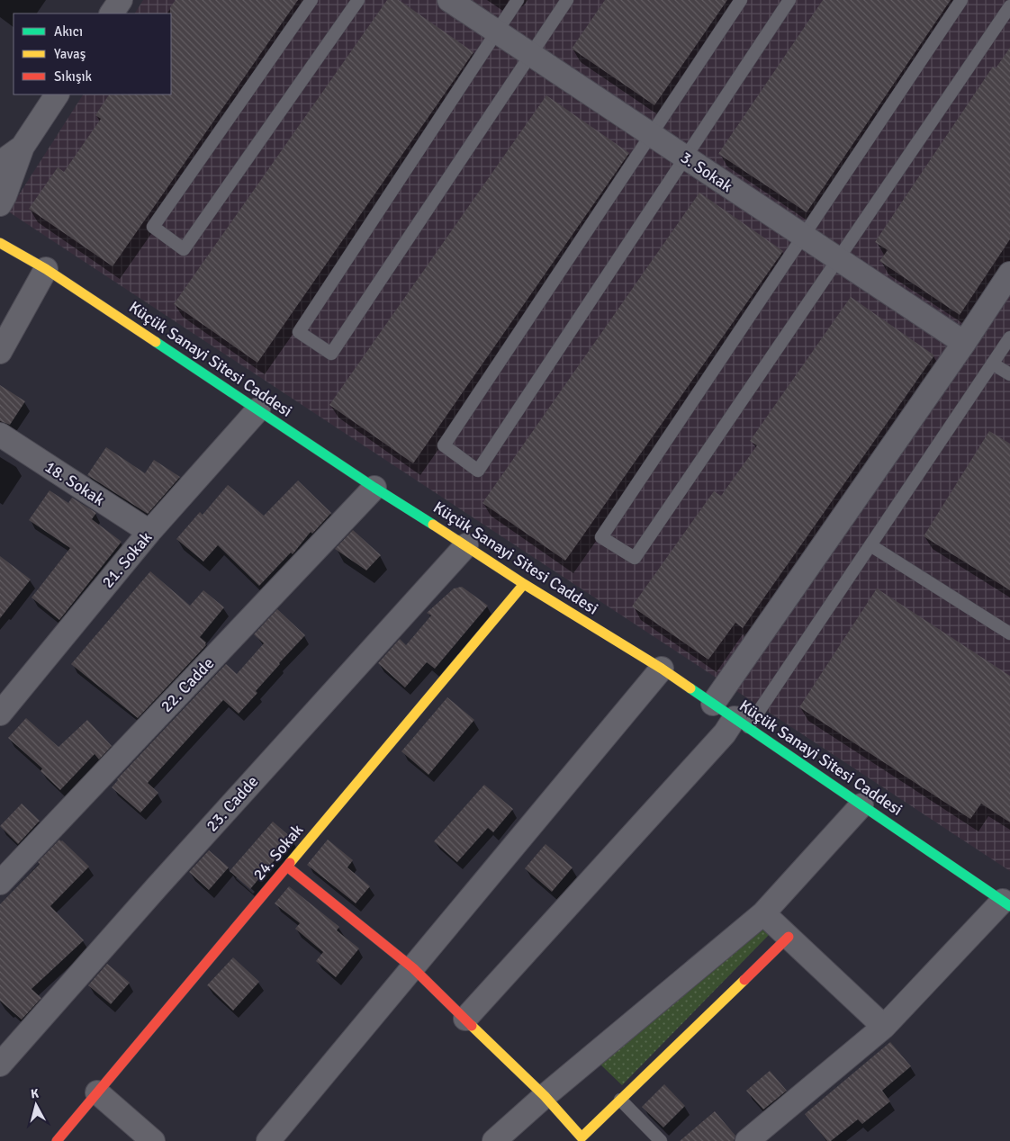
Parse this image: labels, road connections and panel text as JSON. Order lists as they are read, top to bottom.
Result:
{
  "streets": {
    "street": [
      "3. Sokak",
      "Küçük Sanayi Sitesi Caddesi",
      "18. Sokak",
      "21. Sokak",
      "22. Cadde",
      "23. Cadde",
      "24. Sokak"
    ]
  },
  "crossings": [
    ["Küçük Sanayi Sitesi Caddesi", "21. Sokak"],
    ["Küçük Sanayi Sitesi Caddesi", "22. Cadde"],
    ["Küçük Sanayi Sitesi Caddesi", "23. Cadde"],
    ["Küçük Sanayi Sitesi Caddesi", "24. Sokak"],
    ["18. Sokak", "21. Sokak"]
  ],
  "legend": ["Akıcı", "Yavaş", "Sıkışık"],
  "north": "top"
}
